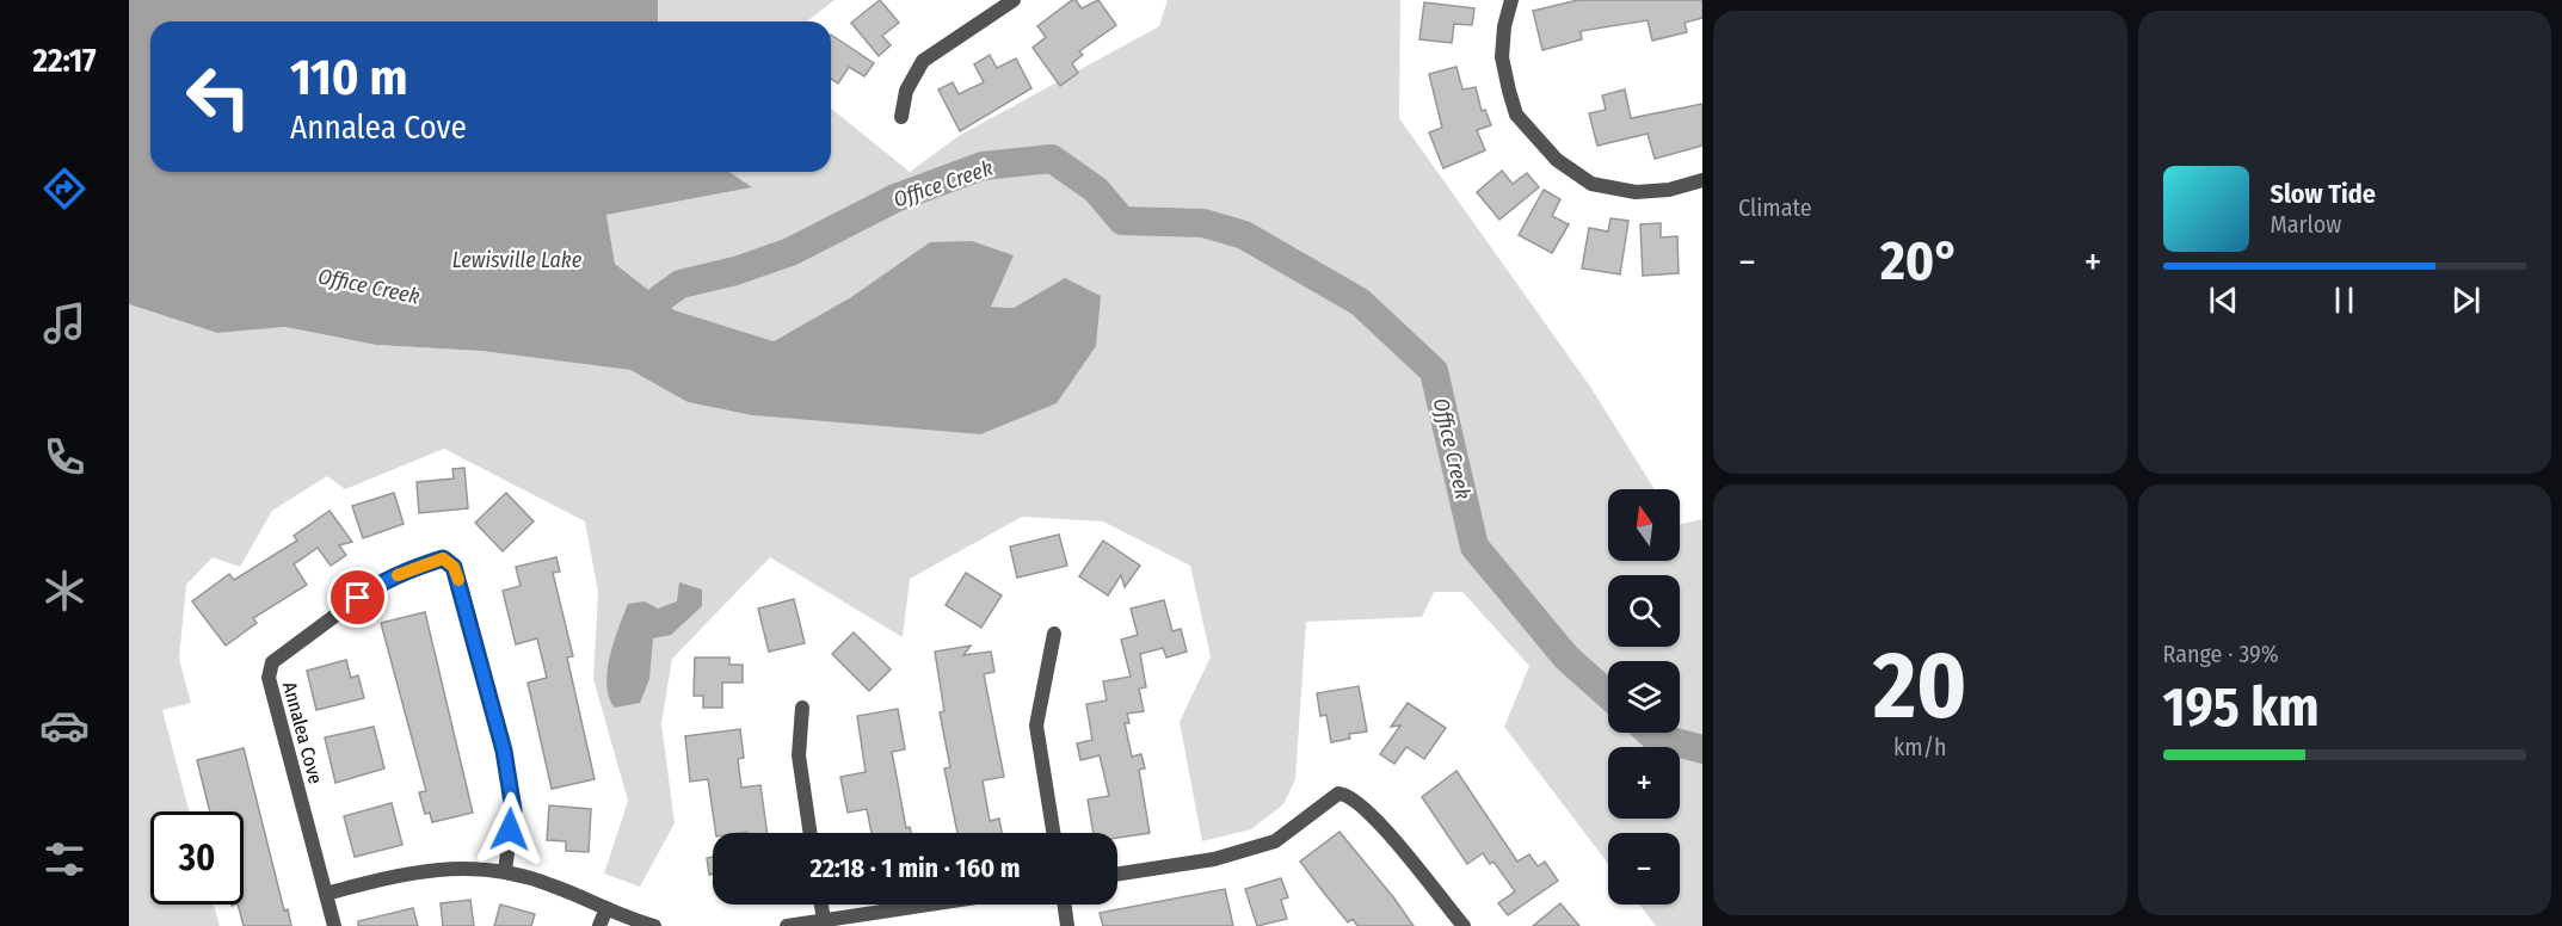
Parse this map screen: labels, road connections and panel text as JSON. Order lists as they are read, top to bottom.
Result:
{
  "streets": {
    "street": ["Annalea Cove"]
  },
  "water": ["Office Creek", "Lewisville Lake"],
  "north": "top",
  "page": {
    "tabs": "22:17",
    "tile": [
      "Climate",
      ["20", "km/h"],
      ["Range · 39%", "195 km"]
    ],
    "turn": ["110 m", "Annalea Cove"],
    "song": ["Slow Tide", "Marlow"],
    "heat": ["−", "20°", "+"],
    "map_buttons": ["+", "−"],
    "limit": "30",
    "trip": "22:18 · 1 min · 160 m"
  }
}
